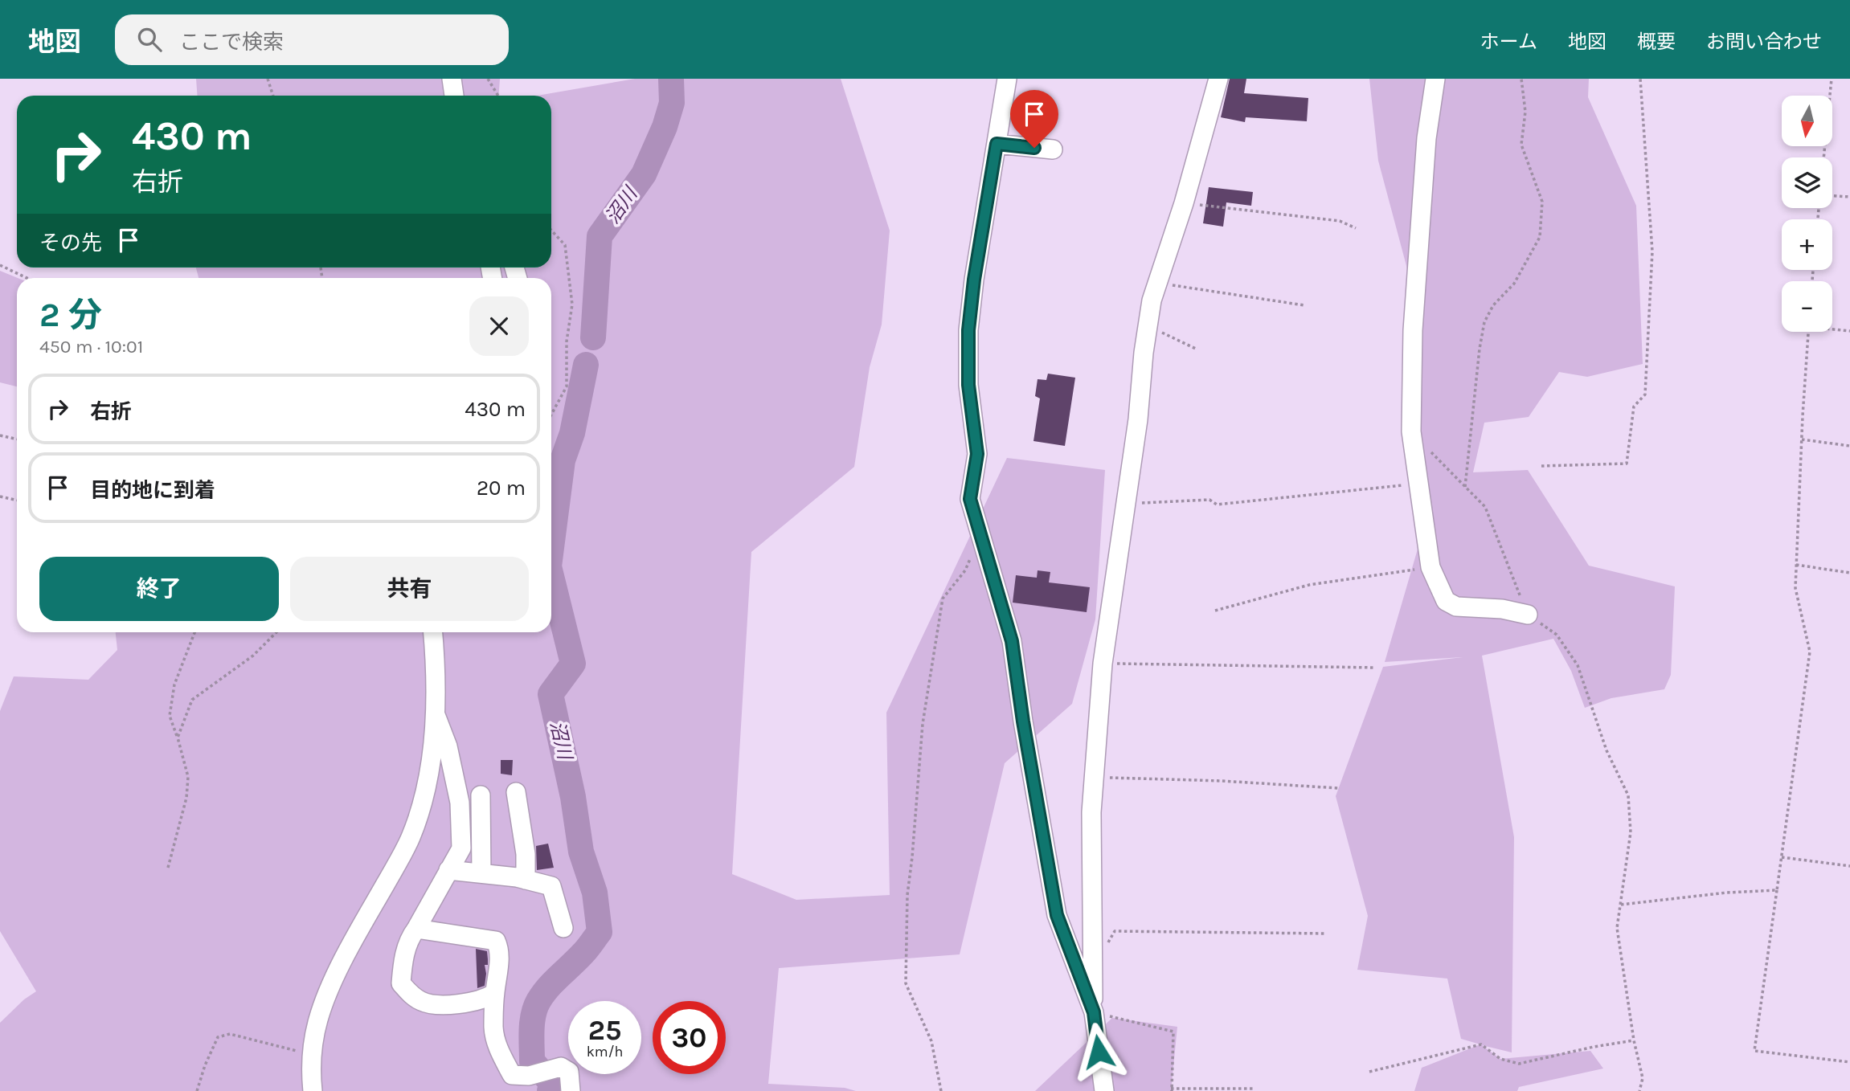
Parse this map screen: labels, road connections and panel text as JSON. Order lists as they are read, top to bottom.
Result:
{
  "water": ["沼川"],
  "north": "bottom",
  "page": {
    "header": "地図",
    "search": "ここで検索",
    "nav": [
      "ホーム",
      "地図",
      "概要",
      "お問い合わせ"
    ],
    "map_buttons": ["+", "−"],
    "turn": ["430 m", "右折"],
    "then": "その先",
    "heading": ["2 分", "450 m · 10:01"],
    "list": [
      {
        "name": "右折",
        "value": "430 m"
      },
      {
        "name": "目的地に到着",
        "value": "20 m"
      }
    ],
    "buttons": ["終了", "共有"],
    "speed": "25 km/h",
    "limit": "30"
  }
}
